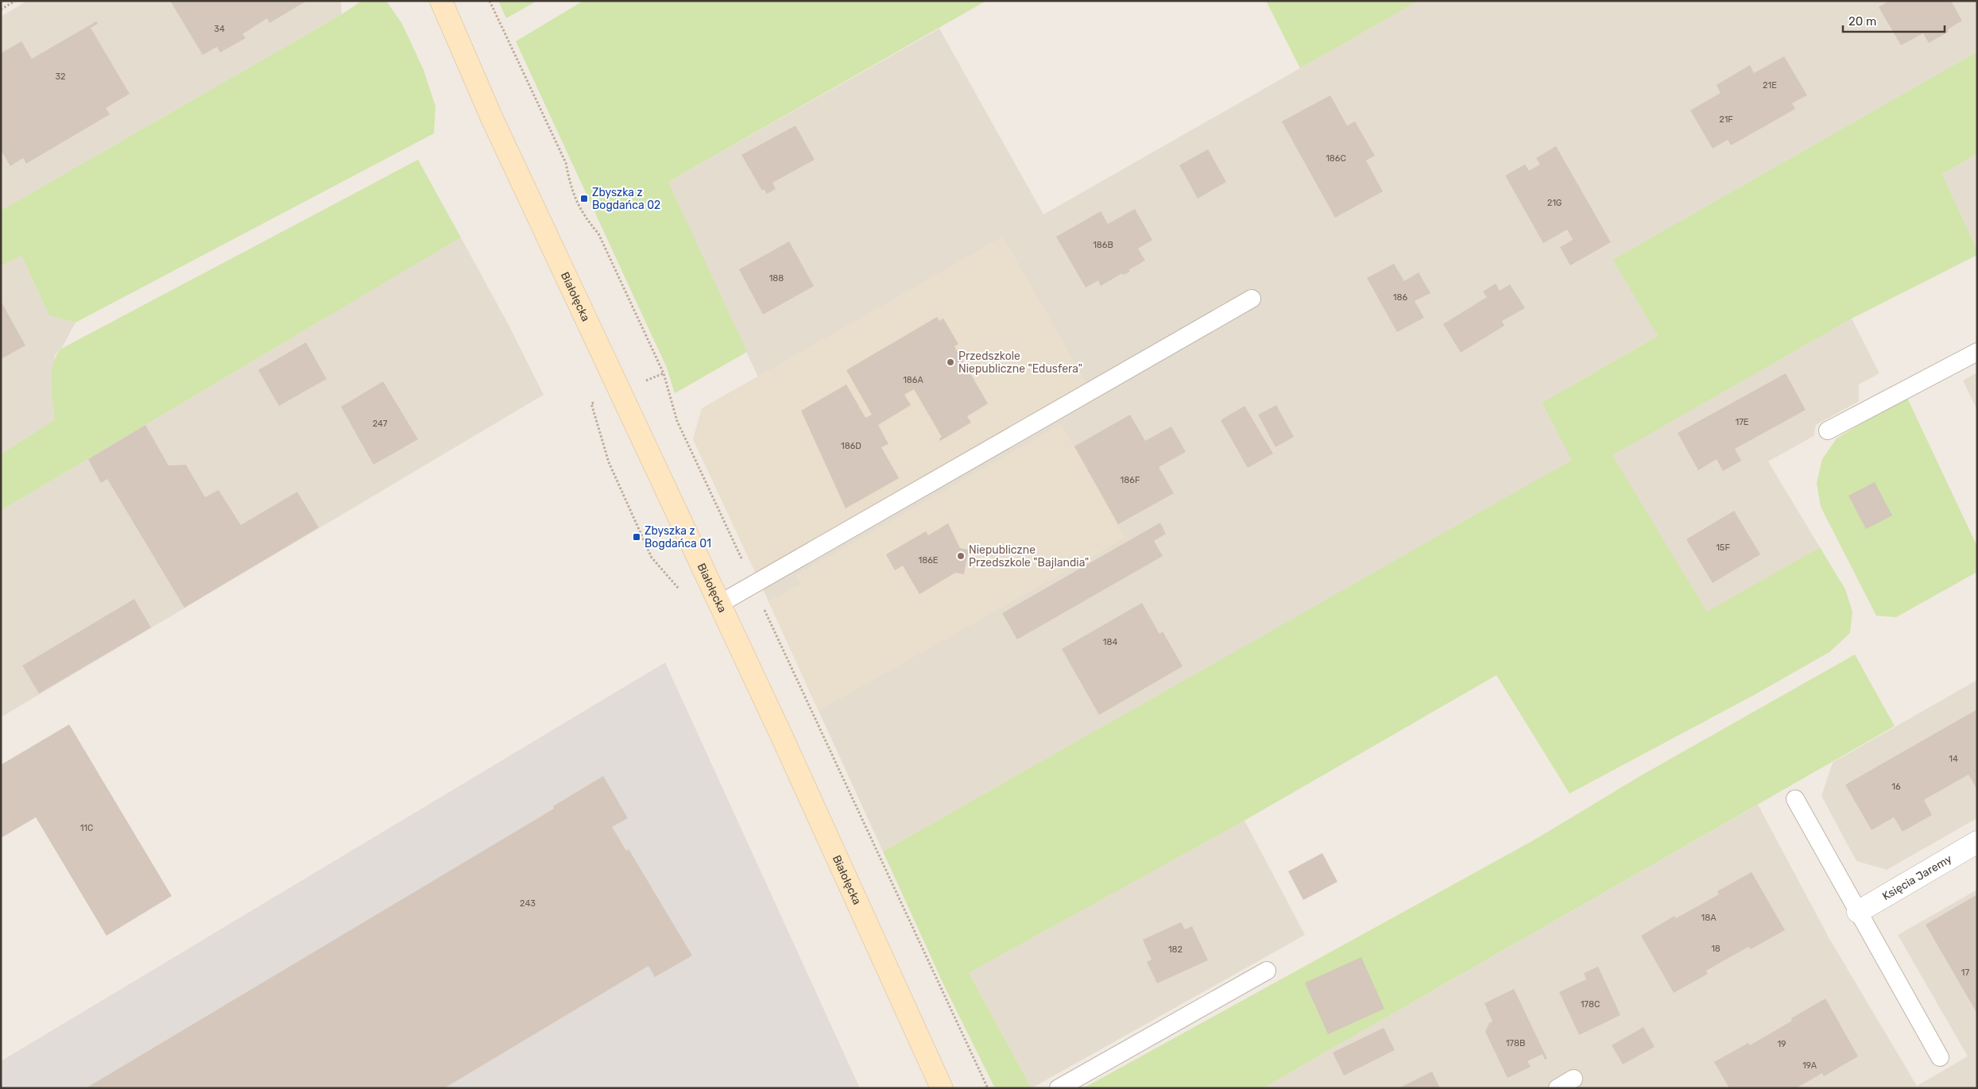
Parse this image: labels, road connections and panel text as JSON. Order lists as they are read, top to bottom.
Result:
{
  "streets": {
    "street": ["Białołęcka", "Księcia Jaremy"]
  },
  "places": {
    "transit": ["Zbyszka z Bogdańca 02", "Zbyszka z Bogdańca 01"],
    "other": ["Przedszkole Niepubliczne \"Edusfera\"", "Niepubliczne Przedszkole \"Bajlandia\""]
  },
  "house_numbers": [
    "34",
    "32",
    "21E",
    "21F",
    "186C",
    "21G",
    "186B",
    "188",
    "186",
    "186A",
    "17E",
    "247",
    "186D",
    "186F",
    "15F",
    "186E",
    "184",
    "14",
    "16",
    "11C",
    "243",
    "18A",
    "18",
    "182",
    "17",
    "178C",
    "178B",
    "19",
    "19A"
  ],
  "scale_bar": "20 m"
}
